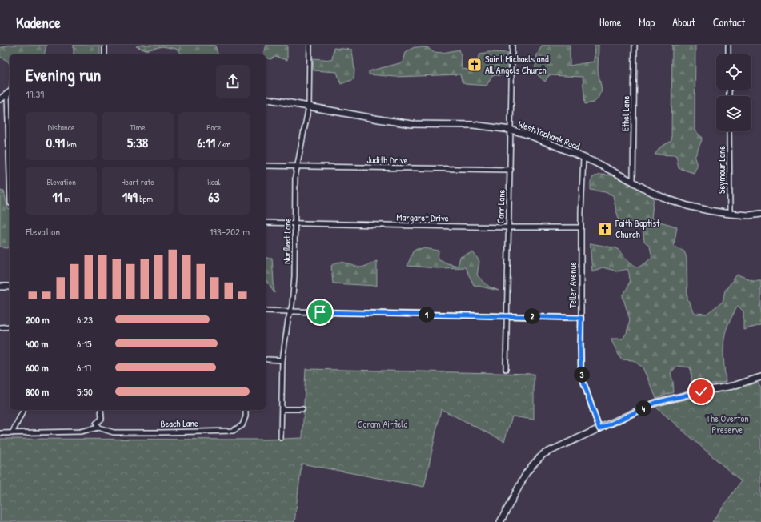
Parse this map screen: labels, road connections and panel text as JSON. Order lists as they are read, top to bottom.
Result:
{
  "streets": {
    "street": [
      "Ethel Lane",
      "West Yaphank Road",
      "Judith Drive",
      "Seymour Lane",
      "Carr Lane",
      "Margaret Drive",
      "Norfleet Lane",
      "Teller Avenue",
      "Beach Lane"
    ]
  },
  "crossings": [
    ["Ethel Lane", "West Yaphank Road"],
    ["West Yaphank Road", "Seymour Lane"],
    ["West Yaphank Road", "Carr Lane"],
    ["West Yaphank Road", "Norfleet Lane"],
    ["West Yaphank Road", "Teller Avenue"],
    ["Judith Drive", "Carr Lane"],
    ["Judith Drive", "Norfleet Lane"],
    ["Carr Lane", "Margaret Drive"],
    ["Margaret Drive", "Norfleet Lane"],
    ["Margaret Drive", "Teller Avenue"]
  ],
  "parks": ["The Overton Preserve", "Coram Airfield"],
  "places": {
    "church": ["Saint Michaels and All Angels Church", "Faith Baptist Church"]
  },
  "page": {
    "header": "Kadence",
    "nav": [
      "Home",
      "Map",
      "About",
      "Contact"
    ],
    "heading": ["Evening run", "19:39"],
    "stats": [
      ["Distance", "0.91 km"],
      ["Time", "5:38"],
      ["Pace", "6:11 /km"],
      ["Elevation", "11 m"],
      ["Heart rate", "149 bpm"],
      ["kcal", "63"]
    ],
    "chart": ["Elevation", "193–202 m"],
    "pins": [
      "1",
      "2",
      "3",
      "4"
    ],
    "list": [
      {
        "name": "200 m",
        "note": "6:23"
      },
      {
        "name": "400 m",
        "note": "6:15"
      },
      {
        "name": "600 m",
        "note": "6:17"
      },
      {
        "name": "800 m",
        "note": "5:50"
      }
    ]
  }
}
